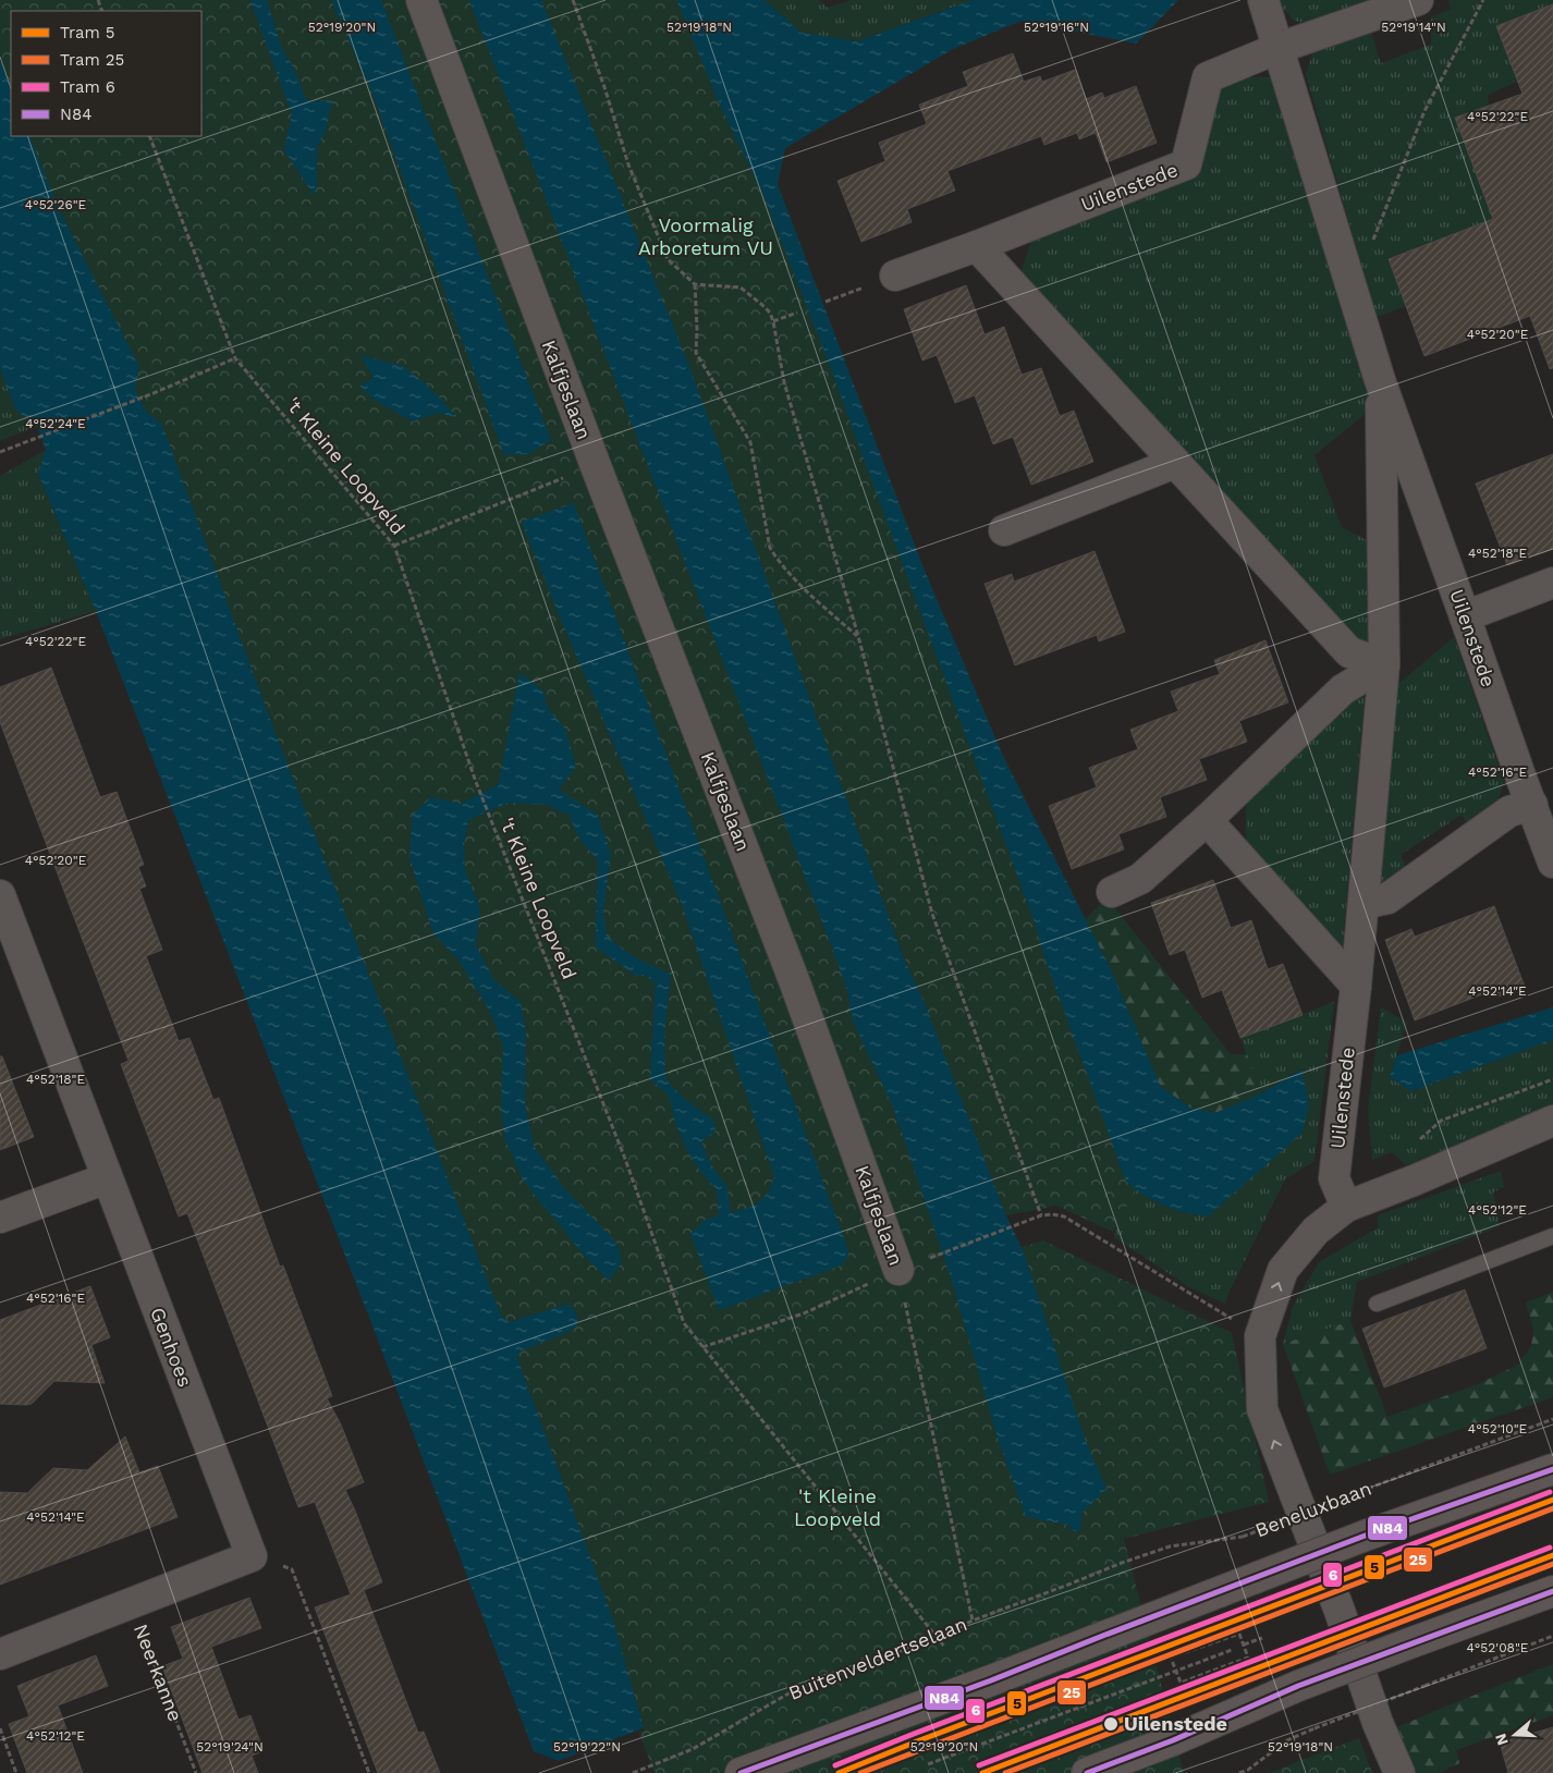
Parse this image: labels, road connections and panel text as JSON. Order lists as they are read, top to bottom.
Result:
{
  "streets": {
    "street": [
      "Uilenstede",
      "Kalfjeslaan",
      "Genhoes",
      "Neerkanne"
    ],
    "path": ["'t Kleine Loopveld", "Beneluxbaan", "Buitenveldertselaan"]
  },
  "crossings": [
    ["Kalfjeslaan", "Buitenveldertselaan"],
    ["'t Kleine Loopveld", "Buitenveldertselaan"],
    ["Genhoes", "Neerkanne"],
    ["Beneluxbaan", "Buitenveldertselaan"]
  ],
  "parks": ["Voormalig Arboretum VU", "'t Kleine Loopveld"],
  "places": ["Uilenstede"],
  "lines": [
    "transit line N84",
    "tram line 6",
    "tram line 5",
    "tram line 25"
  ],
  "legend": [
    "Tram 5",
    "Tram 25",
    "Tram 6",
    "N84"
  ],
  "north": "left",
  "coordinates": [
    "52°19'20\"N",
    "52°19'18\"N",
    "52°19'16\"N",
    "52°19'14\"N",
    "4°52'22\"E",
    "4°52'26\"E",
    "4°52'20\"E",
    "4°52'24\"E",
    "4°52'18\"E",
    "4°52'16\"E",
    "4°52'14\"E",
    "4°52'12\"E",
    "4°52'10\"E",
    "4°52'08\"E",
    "52°19'24\"N",
    "52°19'22\"N"
  ]
}
